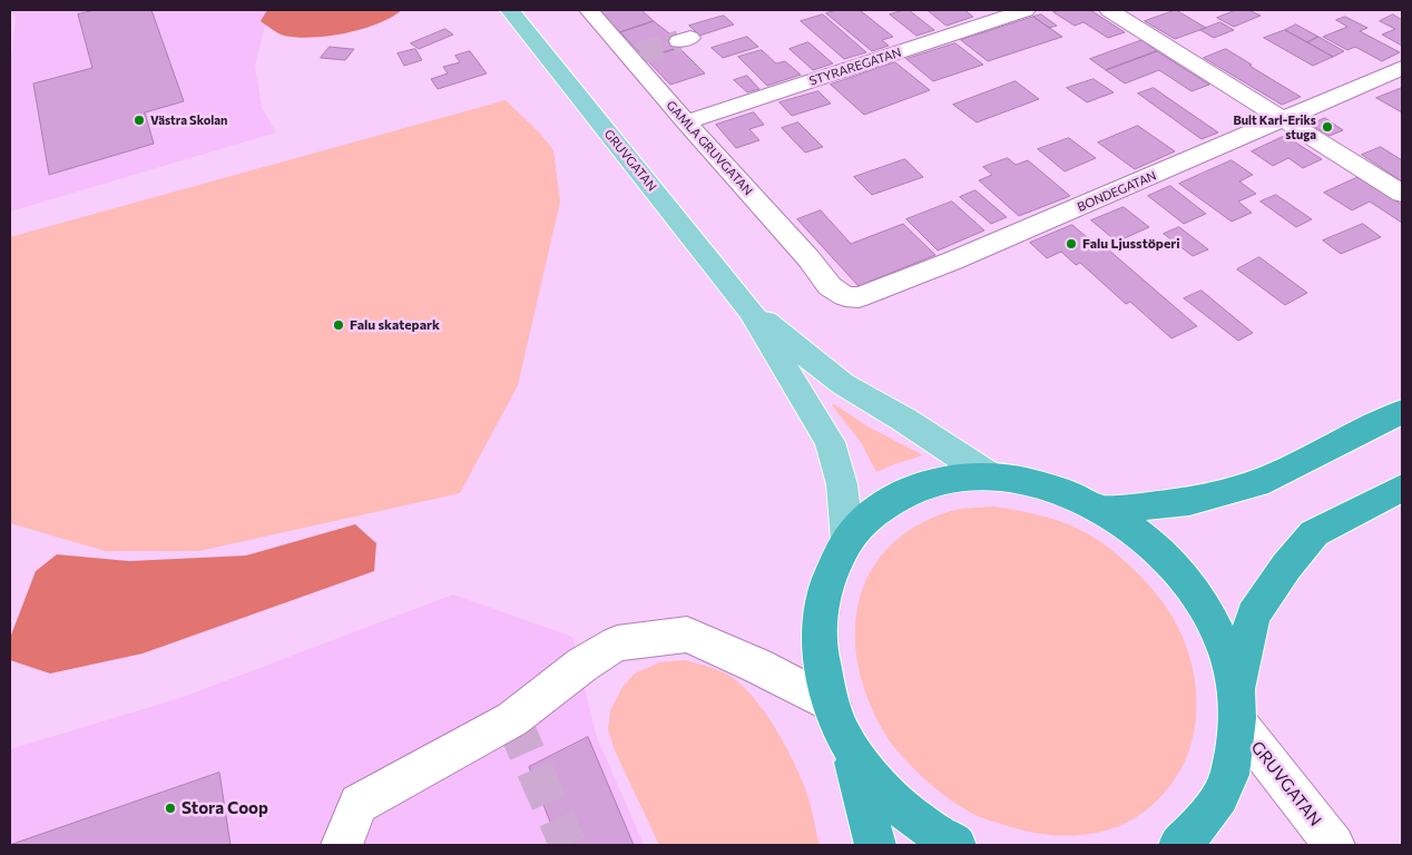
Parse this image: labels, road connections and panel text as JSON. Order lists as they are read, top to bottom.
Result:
{
  "streets": {
    "main road": ["GRUVGATAN"],
    "street": ["STYRAREGATAN", "GAMLA GRUVGATAN", "BONDEGATAN"]
  },
  "crossings": [
    ["STYRAREGATAN", "GAMLA GRUVGATAN"],
    ["GAMLA GRUVGATAN", "BONDEGATAN"]
  ],
  "places": [
    "Västra Skolan",
    "Bult Karl-Eriks stuga",
    "Falu Ljusstöperi",
    "Falu skatepark",
    "Stora Coop"
  ]
}
